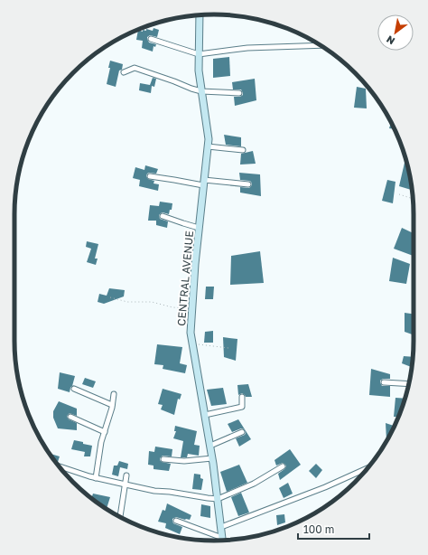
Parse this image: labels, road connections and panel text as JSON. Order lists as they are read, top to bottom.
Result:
{
  "streets": {
    "street": ["CENTRAL AVENUE"]
  },
  "scale_bar": "100 m",
  "north": "bottom left"
}
